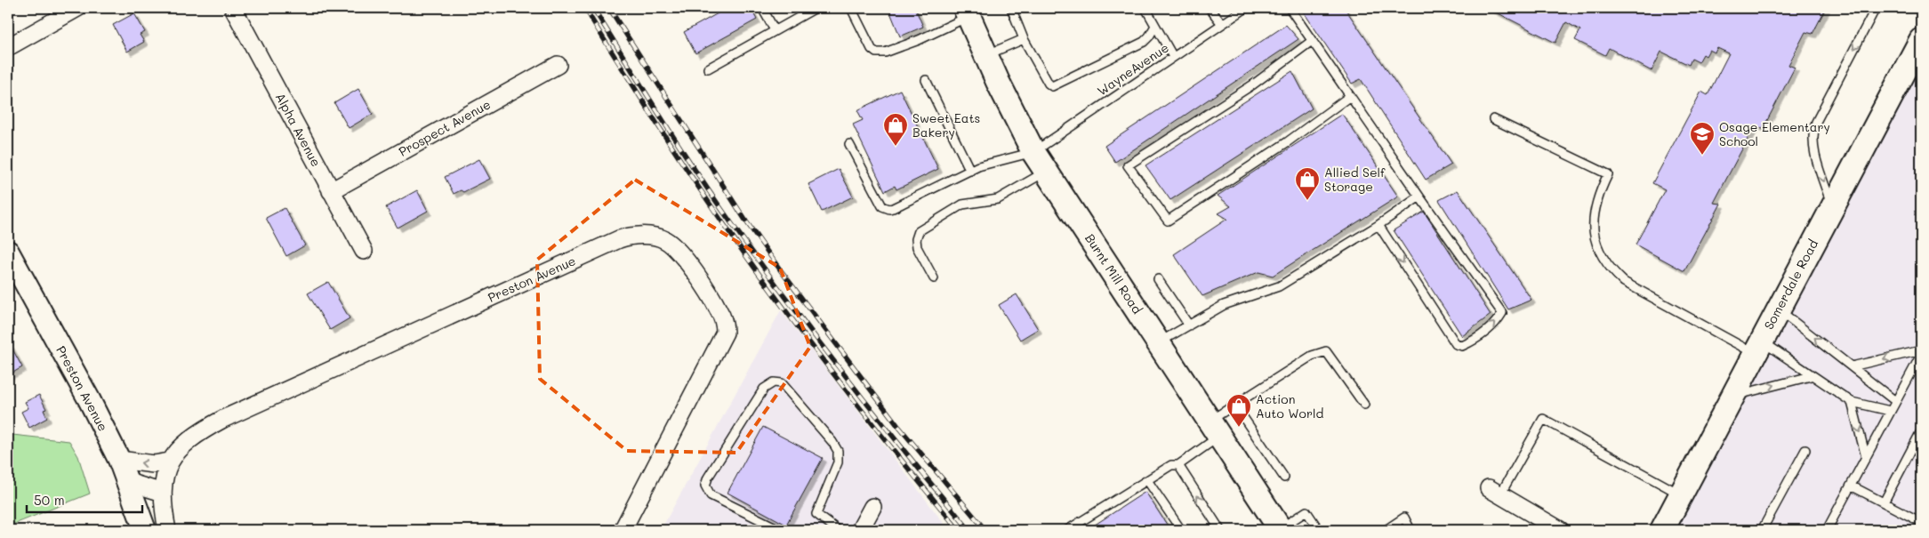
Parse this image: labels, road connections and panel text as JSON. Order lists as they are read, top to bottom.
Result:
{
  "streets": {
    "main road": ["Burnt Mill Road", "Somerdale Road"],
    "street": ["Prospect Avenue", "Alpha Avenue", "Preston Avenue"],
    "lane": ["WayneAvenue"]
  },
  "crossings": [
    ["WayneAvenue", "Burnt Mill Road"],
    ["Prospect Avenue", "Alpha Avenue"]
  ],
  "places": {
    "shop": ["Sweet Eats Bakery", "Allied Self Storage", "Action Auto World"],
    "school or university": ["Osage Elementary School"]
  },
  "scale_bar": "50 m"
}
